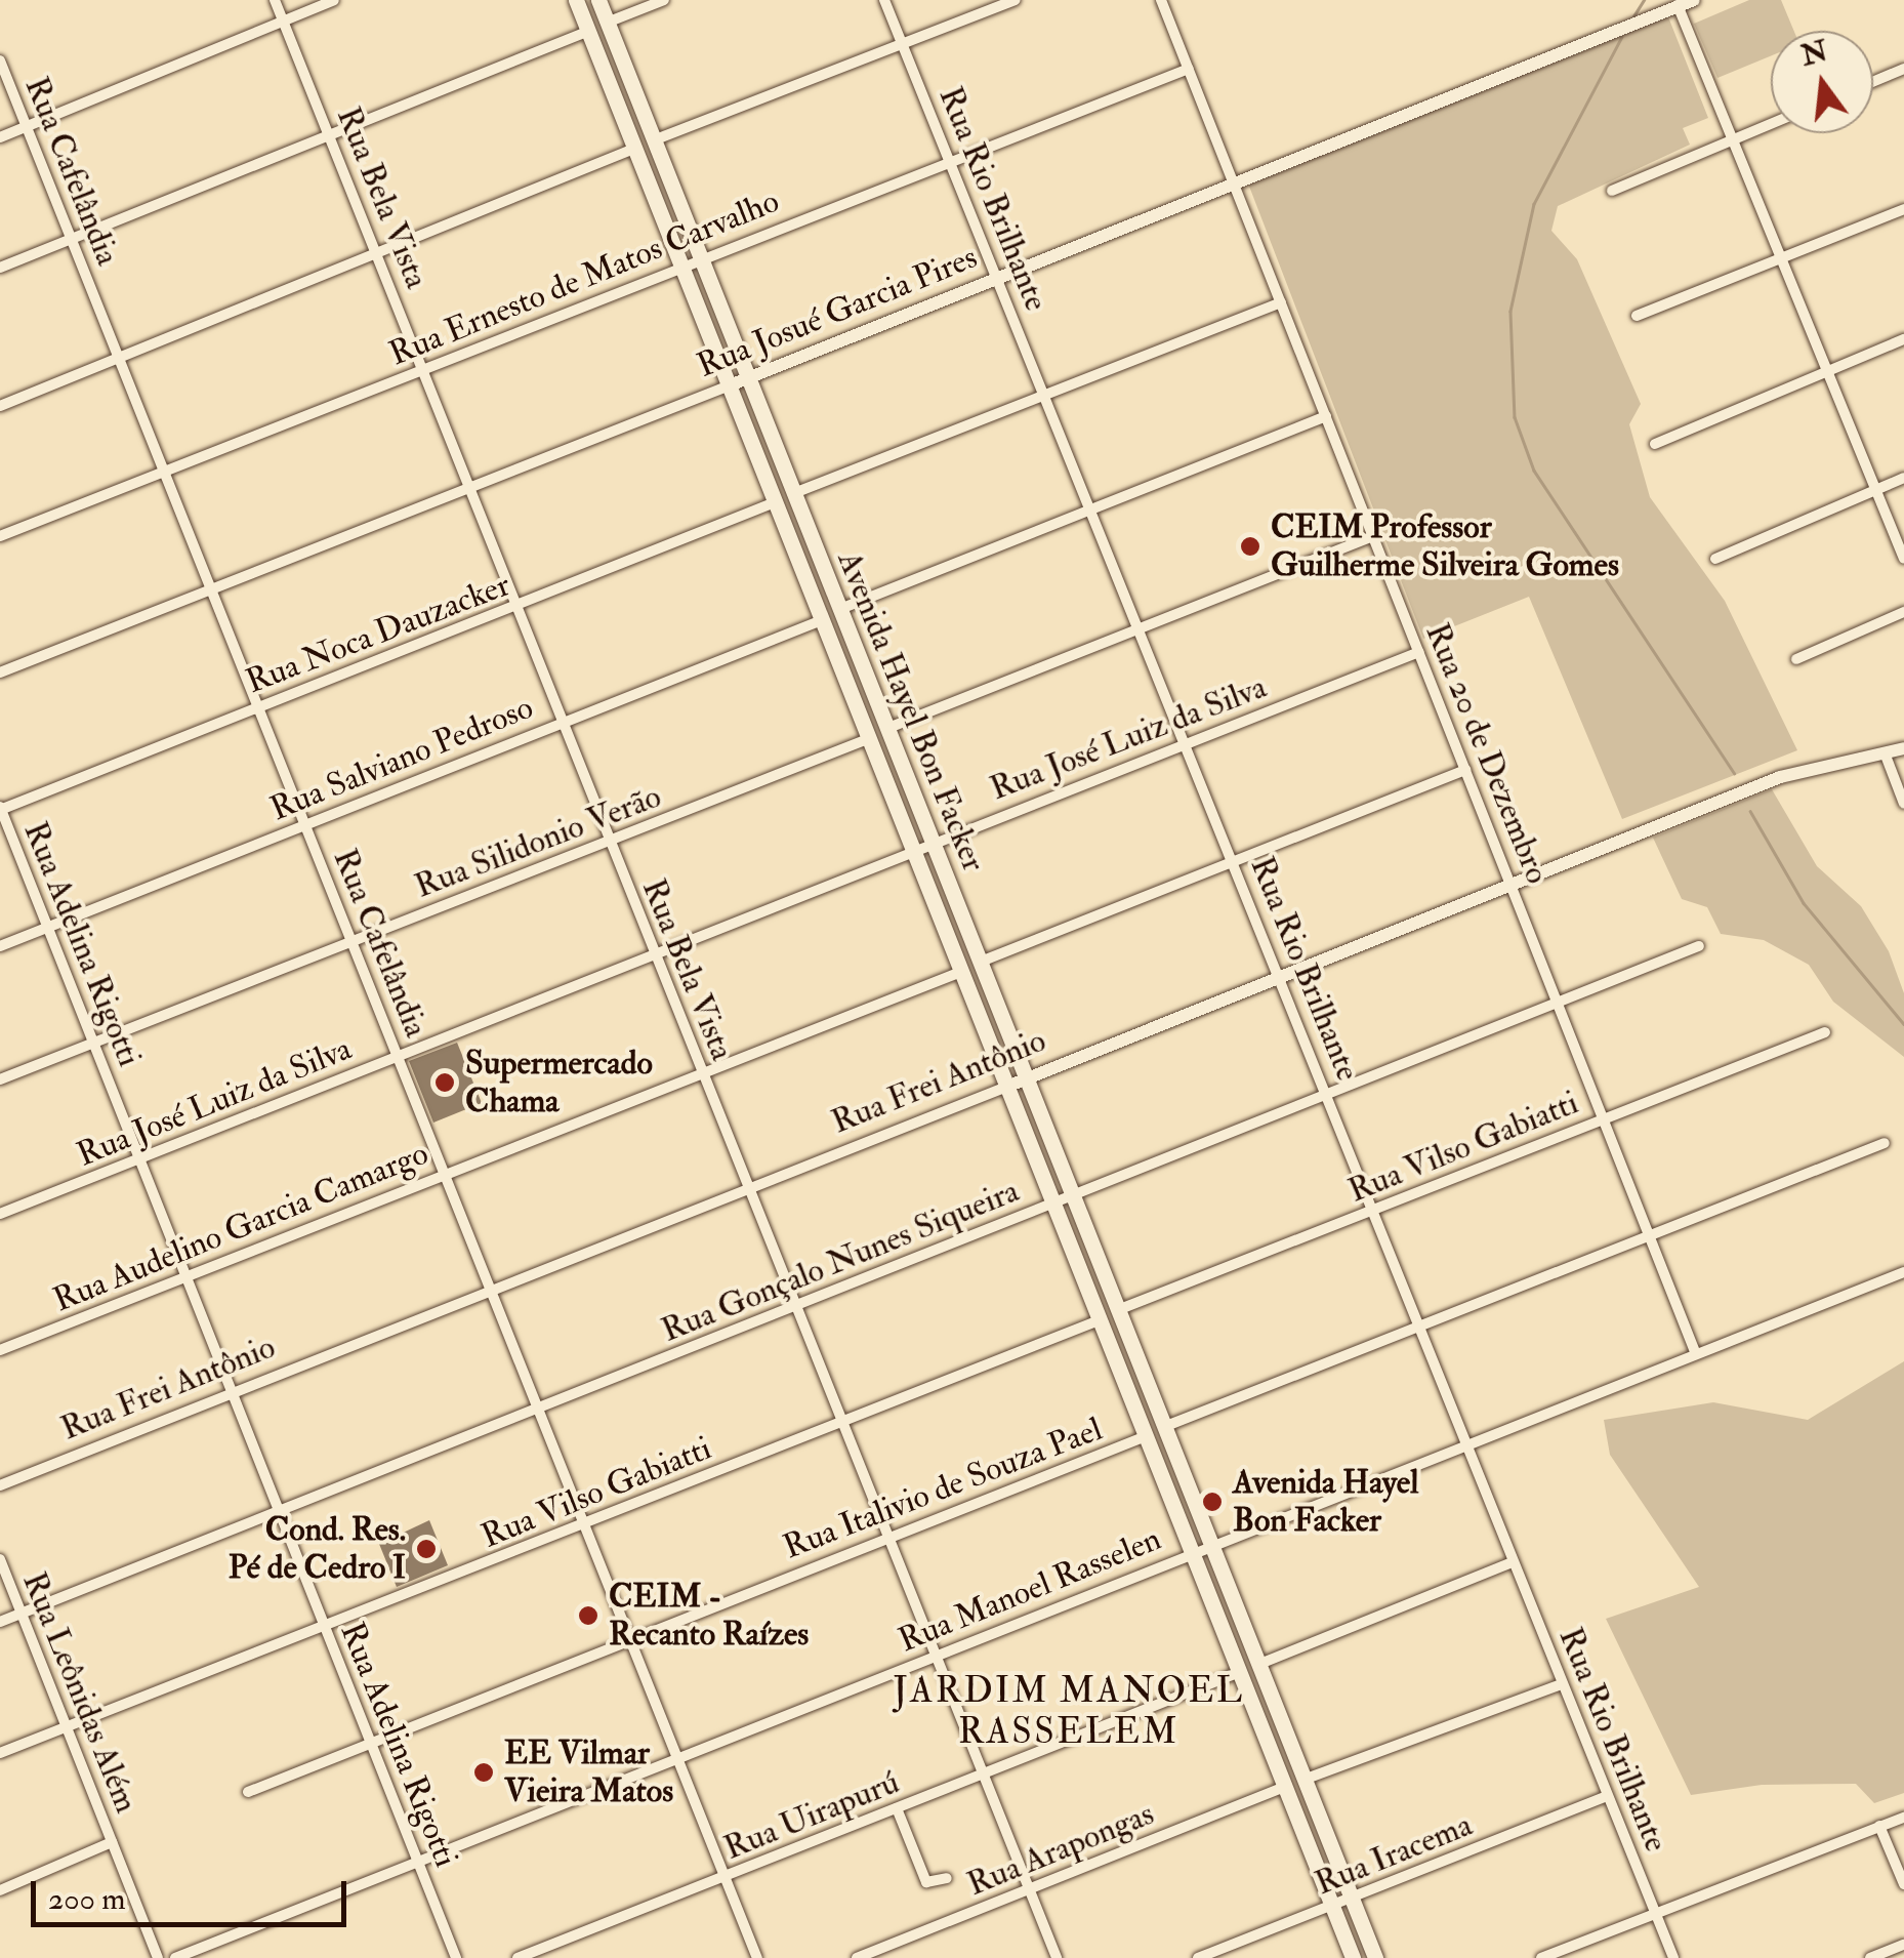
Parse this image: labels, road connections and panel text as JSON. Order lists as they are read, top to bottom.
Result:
{
  "streets": {
    "main road": ["Avenida Hayel Bon Facker"],
    "street": [
      "Rua Cafelândia",
      "Rua Bela Vista",
      "Rua Rio Brilhante",
      "Rua Ernesto de Matos Carvalho",
      "Rua Josué Garcia Pires",
      "Rua Noca Dauzacker",
      "Rua José Luiz da Silva",
      "Rua 20 de Dezembro",
      "Rua Salviano Pedroso",
      "Rua Silidonio Verão",
      "Rua Adelina Rigotti",
      "Rua Frei Antônio",
      "Rua Vilso Gabiatti",
      "Rua Audelino Garcia Camargo",
      "Rua Gonçalo Nunes Siqueira",
      "Rua Italivio de Souza Pael",
      "Rua Manoel Rasselen",
      "Rua Leônidas Além",
      "Rua Uirapurú",
      "Rua Arapongas",
      "Rua Iracema"
    ]
  },
  "crossings": [
    ["Rua Cafelândia", "Rua Ernesto de Matos Carvalho"],
    ["Rua Cafelândia", "Rua Josué Garcia Pires"],
    ["Rua Cafelândia", "Rua Noca Dauzacker"],
    ["Rua Cafelândia", "Rua José Luiz da Silva"],
    ["Rua Cafelândia", "Rua Salviano Pedroso"],
    ["Rua Cafelândia", "Rua Silidonio Verão"],
    ["Rua Cafelândia", "Rua Frei Antônio"],
    ["Rua Cafelândia", "Rua Vilso Gabiatti"],
    ["Rua Cafelândia", "Rua Audelino Garcia Camargo"],
    ["Rua Cafelândia", "Rua Gonçalo Nunes Siqueira"],
    ["Rua Cafelândia", "Rua Italivio de Souza Pael"],
    ["Rua Cafelândia", "Rua Manoel Rasselen"],
    ["Rua Cafelândia", "Rua Uirapurú"],
    ["Rua Bela Vista", "Rua Ernesto de Matos Carvalho"],
    ["Rua Bela Vista", "Rua Josué Garcia Pires"],
    ["Rua Bela Vista", "Rua Noca Dauzacker"],
    ["Rua Bela Vista", "Rua José Luiz da Silva"],
    ["Rua Bela Vista", "Rua Salviano Pedroso"],
    ["Rua Bela Vista", "Rua Silidonio Verão"],
    ["Rua Bela Vista", "Rua Frei Antônio"],
    ["Rua Bela Vista", "Rua Vilso Gabiatti"],
    ["Rua Bela Vista", "Rua Audelino Garcia Camargo"],
    ["Rua Bela Vista", "Rua Gonçalo Nunes Siqueira"],
    ["Rua Bela Vista", "Rua Italivio de Souza Pael"],
    ["Rua Bela Vista", "Rua Manoel Rasselen"],
    ["Rua Bela Vista", "Rua Uirapurú"],
    ["Rua Bela Vista", "Rua Arapongas"],
    ["Rua Rio Brilhante", "Rua Ernesto de Matos Carvalho"],
    ["Rua Rio Brilhante", "Rua Josué Garcia Pires"],
    ["Rua Rio Brilhante", "Rua José Luiz da Silva"],
    ["Rua Rio Brilhante", "Rua Frei Antônio"],
    ["Rua Rio Brilhante", "Rua Vilso Gabiatti"],
    ["Rua Rio Brilhante", "Rua Gonçalo Nunes Siqueira"],
    ["Rua Rio Brilhante", "Rua Manoel Rasselen"],
    ["Rua Rio Brilhante", "Rua Iracema"],
    ["Rua Ernesto de Matos Carvalho", "Avenida Hayel Bon Facker"],
    ["Rua Ernesto de Matos Carvalho", "Rua 20 de Dezembro"],
    ["Rua Josué Garcia Pires", "Avenida Hayel Bon Facker"],
    ["Rua Josué Garcia Pires", "Rua 20 de Dezembro"],
    ["Rua Noca Dauzacker", "Avenida Hayel Bon Facker"],
    ["Rua Noca Dauzacker", "Rua Adelina Rigotti"],
    ["Avenida Hayel Bon Facker", "Rua José Luiz da Silva"],
    ["Avenida Hayel Bon Facker", "Rua Salviano Pedroso"],
    ["Avenida Hayel Bon Facker", "Rua Silidonio Verão"],
    ["Avenida Hayel Bon Facker", "Rua Frei Antônio"],
    ["Avenida Hayel Bon Facker", "Rua Vilso Gabiatti"],
    ["Avenida Hayel Bon Facker", "Rua Audelino Garcia Camargo"],
    ["Avenida Hayel Bon Facker", "Rua Gonçalo Nunes Siqueira"],
    ["Avenida Hayel Bon Facker", "Rua Italivio de Souza Pael"],
    ["Avenida Hayel Bon Facker", "Rua Manoel Rasselen"],
    ["Avenida Hayel Bon Facker", "Rua Uirapurú"],
    ["Avenida Hayel Bon Facker", "Rua Arapongas"],
    ["Avenida Hayel Bon Facker", "Rua Iracema"],
    ["Rua José Luiz da Silva", "Rua 20 de Dezembro"],
    ["Rua José Luiz da Silva", "Rua Adelina Rigotti"],
    ["Rua 20 de Dezembro", "Rua Frei Antônio"],
    ["Rua 20 de Dezembro", "Rua Vilso Gabiatti"],
    ["Rua 20 de Dezembro", "Rua Gonçalo Nunes Siqueira"],
    ["Rua 20 de Dezembro", "Rua Manoel Rasselen"],
    ["Rua Salviano Pedroso", "Rua Adelina Rigotti"],
    ["Rua Silidonio Verão", "Rua Adelina Rigotti"],
    ["Rua Adelina Rigotti", "Rua Frei Antônio"],
    ["Rua Adelina Rigotti", "Rua Vilso Gabiatti"],
    ["Rua Adelina Rigotti", "Rua Audelino Garcia Camargo"],
    ["Rua Adelina Rigotti", "Rua Gonçalo Nunes Siqueira"],
    ["Rua Adelina Rigotti", "Rua Italivio de Souza Pael"],
    ["Rua Adelina Rigotti", "Rua Manoel Rasselen"],
    ["Rua Vilso Gabiatti", "Rua Leônidas Além"],
    ["Rua Gonçalo Nunes Siqueira", "Rua Leônidas Além"]
  ],
  "districts": ["JARDIM MANOEL RASSELEM"],
  "places": [
    "CEIM Professor Guilherme Silveira Gomes",
    "Supermercado Chama",
    "Avenida Hayel Bon Facker",
    "Cond. Res. Pé de Cedro I",
    "CEIM - Recanto Raízes",
    "EE Vilmar Vieira Matos"
  ],
  "scale_bar": "200 m",
  "north": "top"
}
